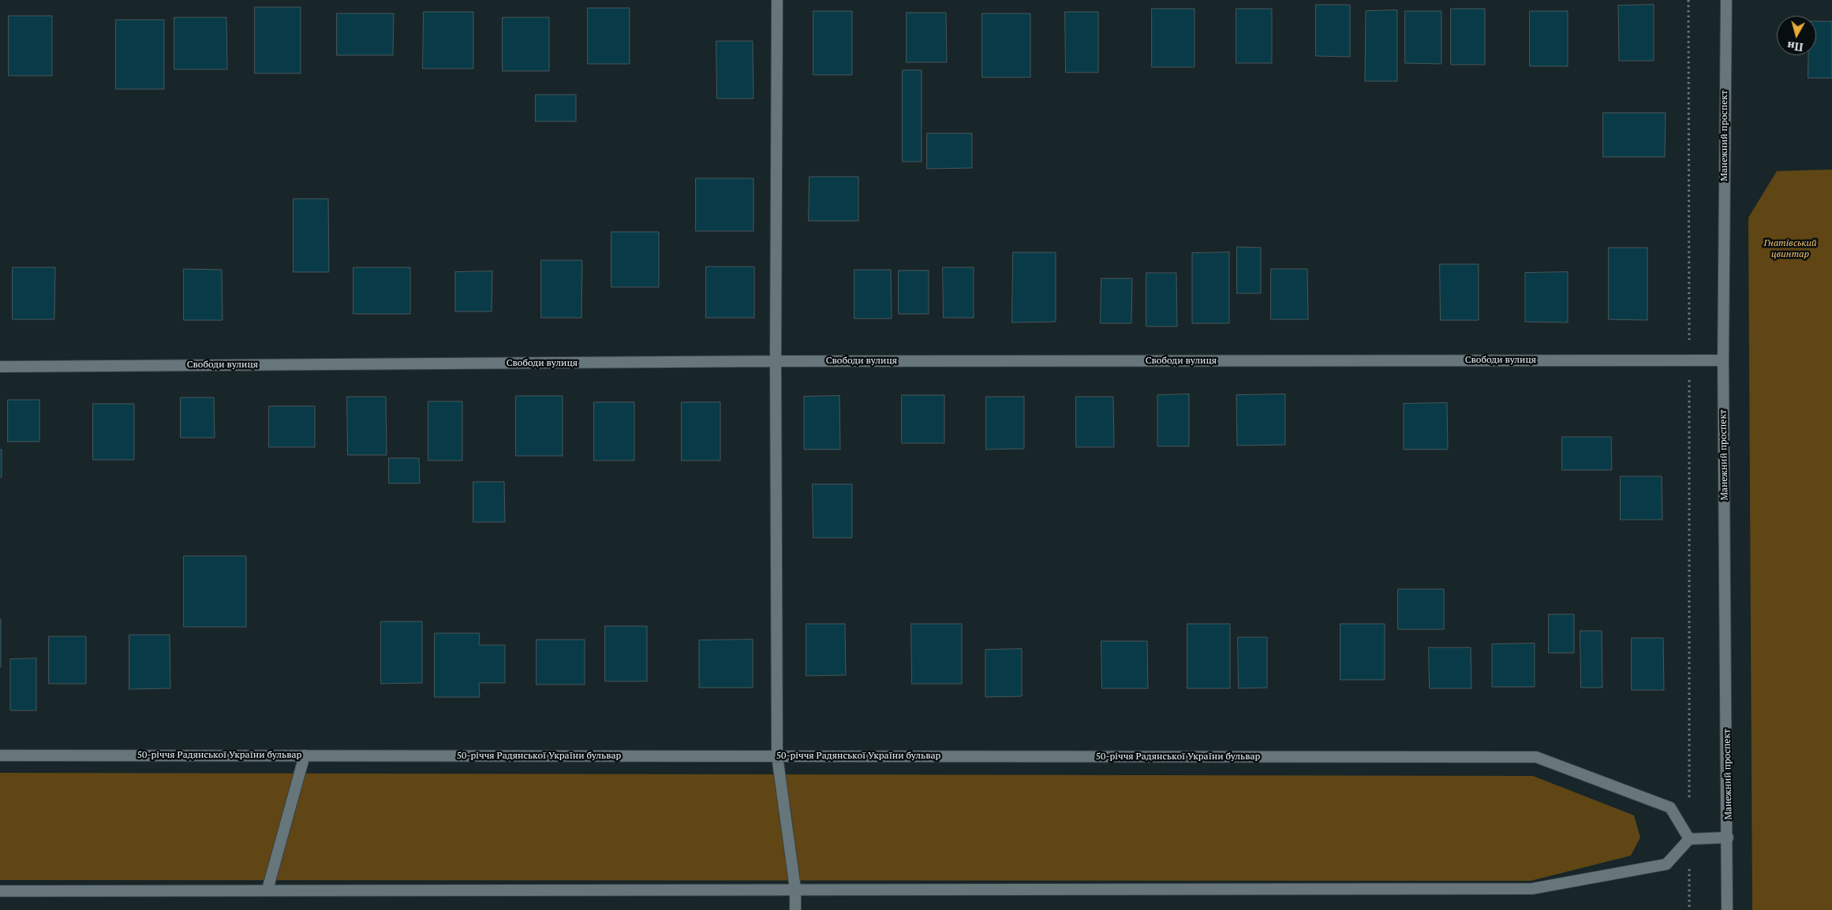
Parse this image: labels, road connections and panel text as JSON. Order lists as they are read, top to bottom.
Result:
{
  "streets": {
    "street": ["Манежний проспект", "Свободи вулиця", "50-річчя Радянської України бульвар"]
  },
  "crossings": [
    ["Манежний проспект", "Свободи вулиця"]
  ],
  "parks": ["Гнатівський цвинтар"],
  "north": "bottom"
}
